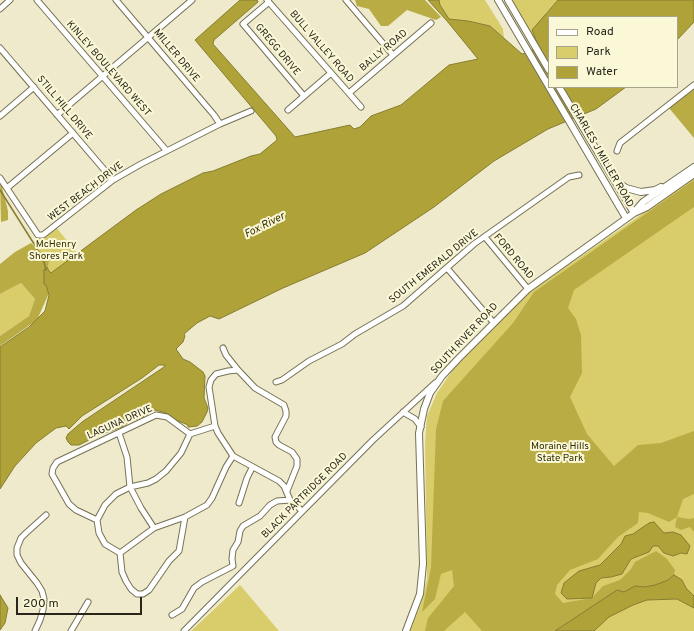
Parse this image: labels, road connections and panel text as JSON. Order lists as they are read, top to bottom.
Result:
{
  "streets": {
    "street": [
      "BULL VALLEY ROAD",
      "GREGG DRIVE",
      "BALLY ROAD",
      "MILLER DRIVE",
      "KINLEY BOULEVARD WEST",
      "STILL HILL DRIVE",
      "CHARLES J MILLER ROAD",
      "WEST BEACH DRIVE",
      "FORD ROAD",
      "SOUTH EMERALD DRIVE",
      "SOUTH RIVER ROAD",
      "LAGUNA DRIVE",
      "BLACK PARTRIDGE ROAD"
    ]
  },
  "crossings": [
    ["BULL VALLEY ROAD", "GREGG DRIVE"],
    ["BULL VALLEY ROAD", "BALLY ROAD"],
    ["MILLER DRIVE", "WEST BEACH DRIVE"],
    ["KINLEY BOULEVARD WEST", "WEST BEACH DRIVE"],
    ["STILL HILL DRIVE", "WEST BEACH DRIVE"],
    ["CHARLES J MILLER ROAD", "SOUTH RIVER ROAD"],
    ["FORD ROAD", "SOUTH EMERALD DRIVE"],
    ["FORD ROAD", "SOUTH RIVER ROAD"],
    ["SOUTH RIVER ROAD", "BLACK PARTRIDGE ROAD"]
  ],
  "water": ["Fox River"],
  "parks": ["McHenry Shores Park", "Moraine Hills State Park"],
  "legend": ["Road", "Park", "Water"],
  "scale_bar": "200 m"
}
